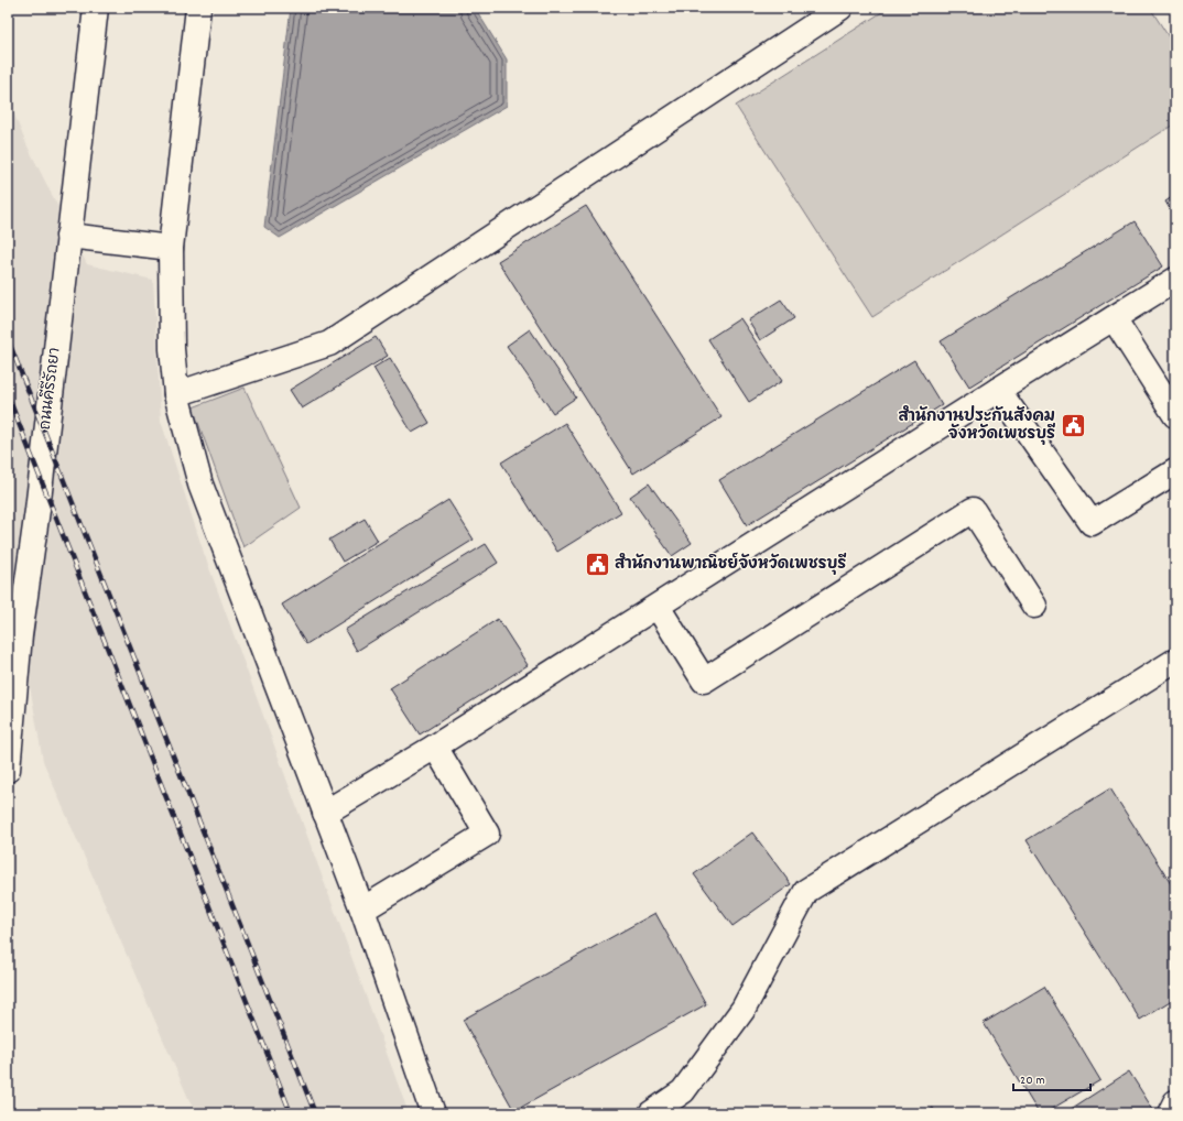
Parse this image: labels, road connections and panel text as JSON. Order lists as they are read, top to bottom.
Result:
{
  "streets": {
    "street": ["ถนนคีรีรัถยา"]
  },
  "places": {
    "public building": ["สำนักงานประกันสังคม จังหวัดเพชรบุรี", "สำนักงานพาณิชย์จังหวัดเพชรบุรี"]
  },
  "scale_bar": "20 m"
}
